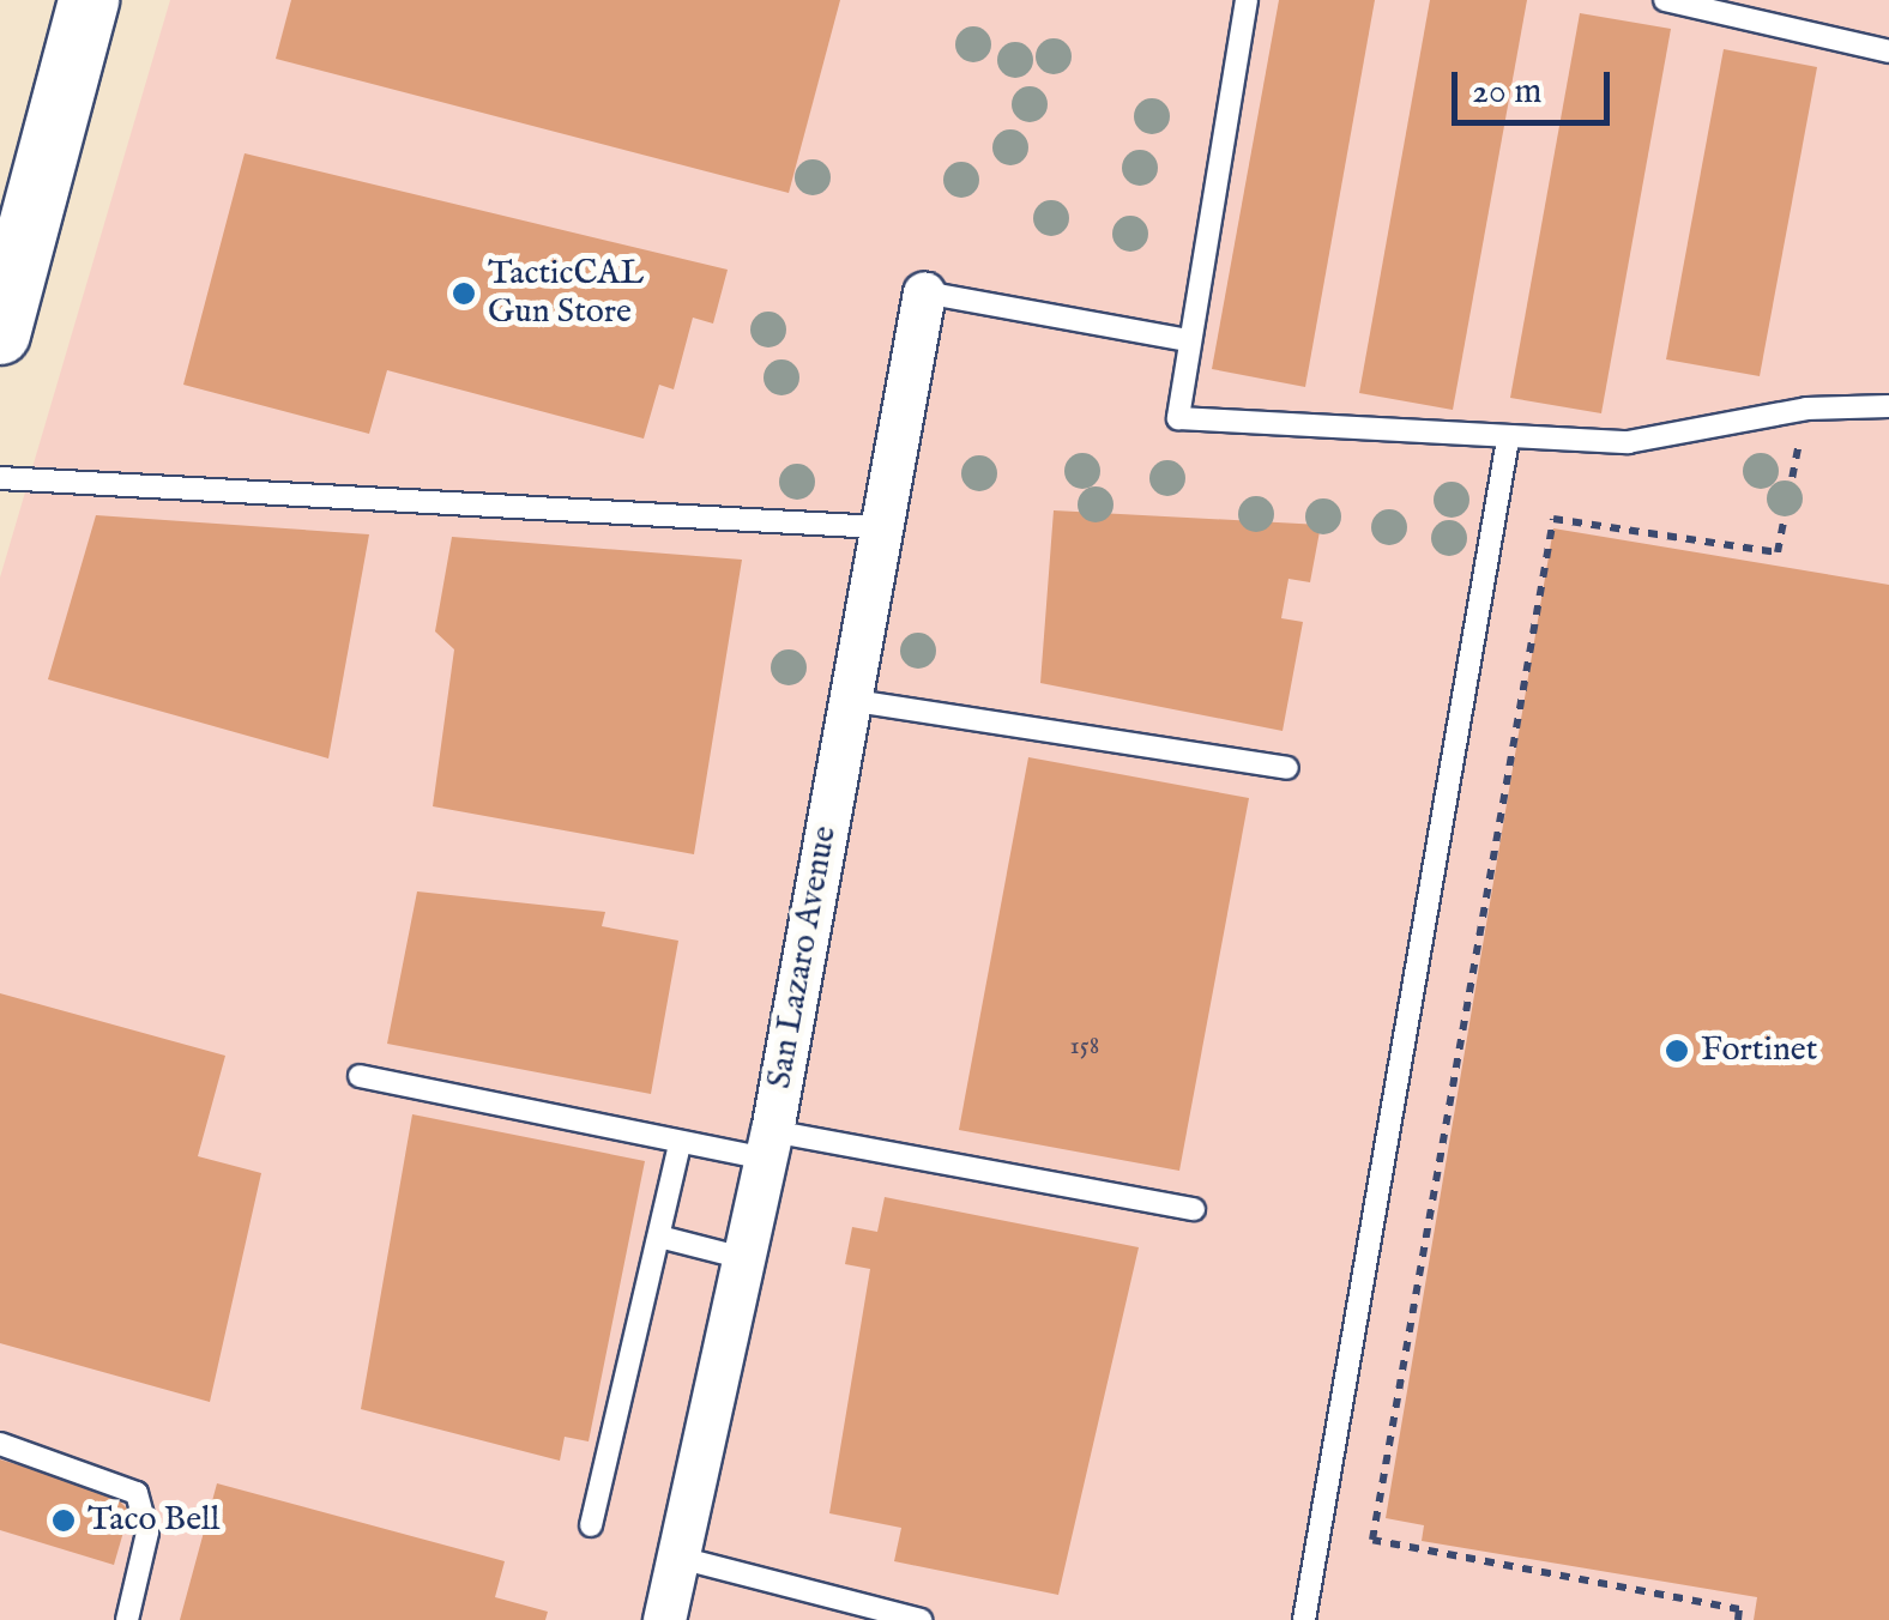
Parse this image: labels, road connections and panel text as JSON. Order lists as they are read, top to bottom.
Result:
{
  "streets": {
    "street": ["San Lazaro Avenue"]
  },
  "places": ["TacticCAL Gun Store", "Fortinet", "Taco Bell"],
  "house_numbers": ["158"],
  "scale_bar": "20 m"
}
